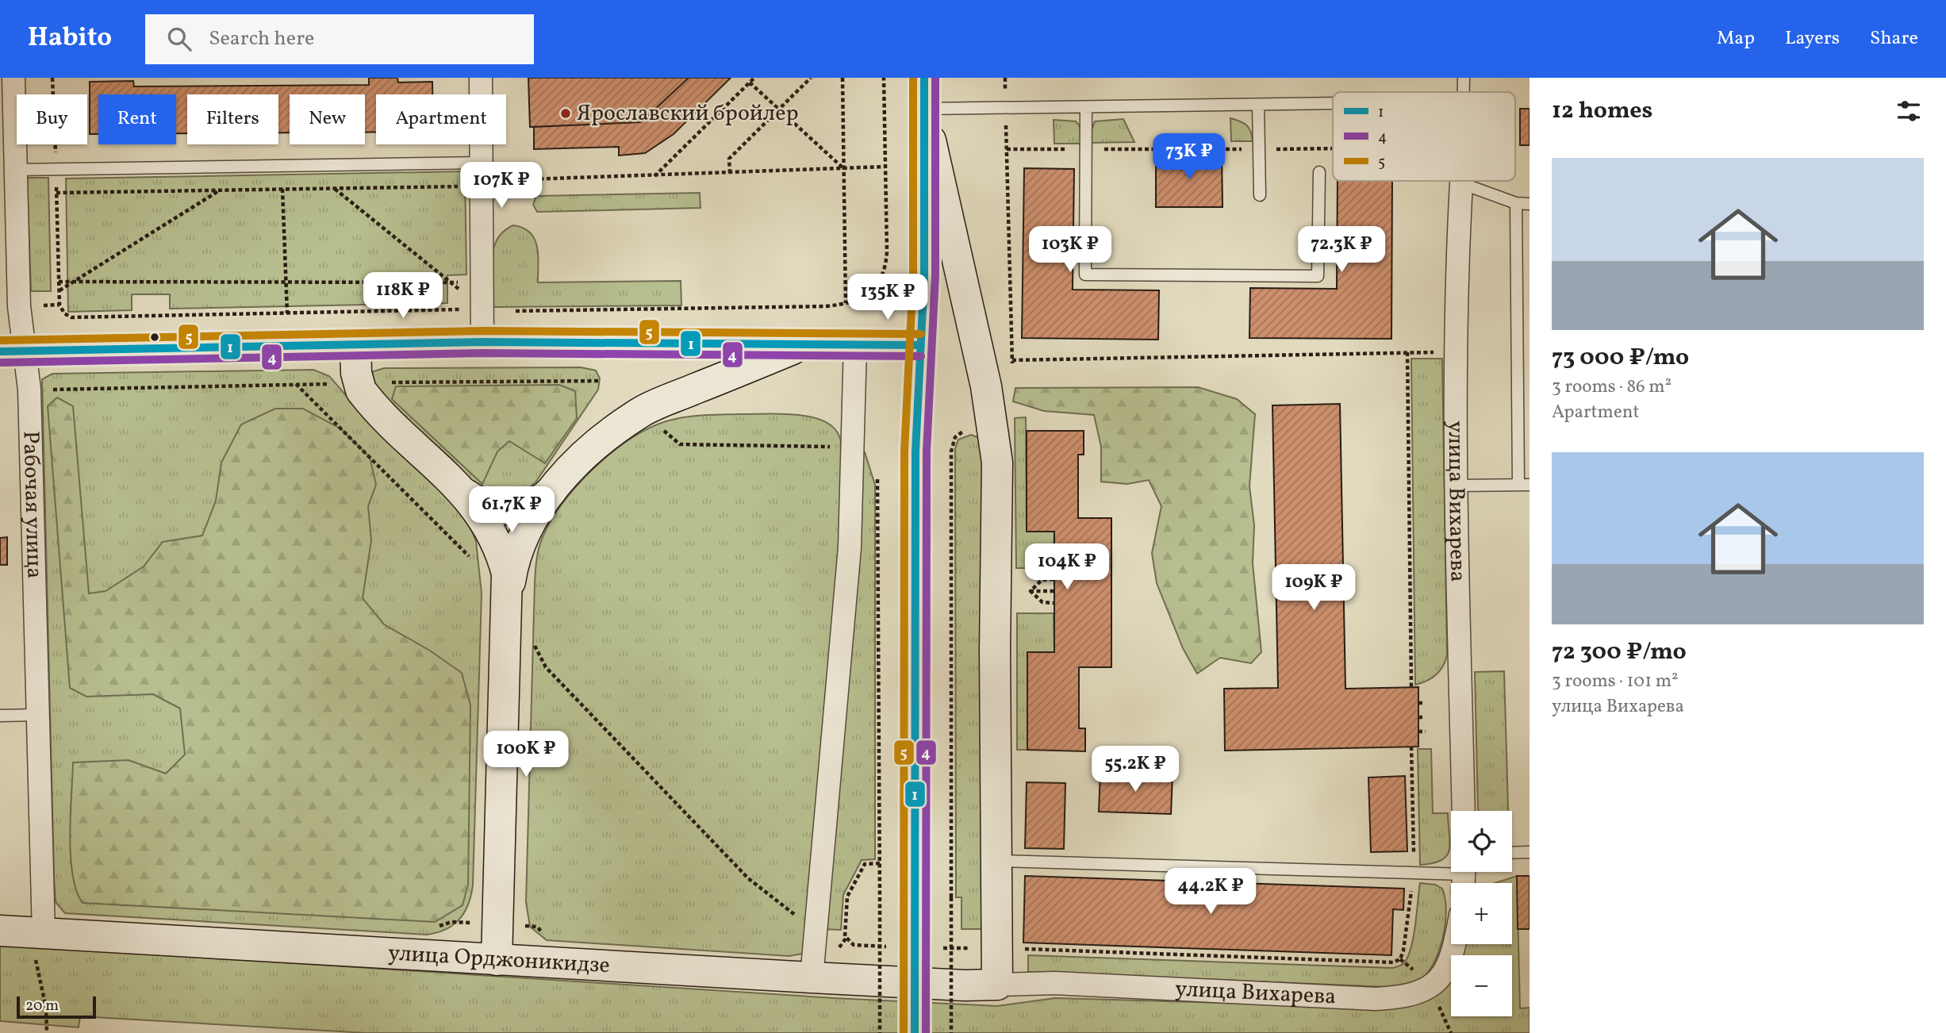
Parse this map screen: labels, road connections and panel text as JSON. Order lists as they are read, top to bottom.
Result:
{
  "streets": {
    "street": ["улица Вихарева", "Рабочая улица", "улица Орджоникидзе"]
  },
  "crossings": [
    ["улица Вихарева", "улица Орджоникидзе"],
    ["Рабочая улица", "улица Орджоникидзе"]
  ],
  "places": ["Ярославский бройлер"],
  "lines": ["transit line 1", "transit line 4", "transit line 5"],
  "legend": ["1", "4", "5"],
  "scale_bar": "20 m",
  "page": {
    "header": "Habito",
    "search": "Search here",
    "nav": ["Map", "Layers", "Share"],
    "heading": "12 homes",
    "chip": [
      "Buy",
      "Rent",
      "Filters",
      "New",
      "Apartment"
    ],
    "price": [
      "73K ₽",
      "107K ₽",
      "103K ₽",
      "72.3K ₽",
      "118K ₽",
      "135K ₽",
      "61.7K ₽",
      "104K ₽",
      "109K ₽",
      "100K ₽",
      "55.2K ₽",
      "44.2K ₽"
    ],
    "list": [
      {
        "name": "73 000 ₽/mo",
        "note": "3 rooms · 86 m² · Apartment"
      },
      {
        "name": "72 300 ₽/mo",
        "note": "3 rooms · 101 m² · улица Вихарева"
      }
    ],
    "map_buttons": ["+", "−"],
    "scale": "20 m"
  }
}
